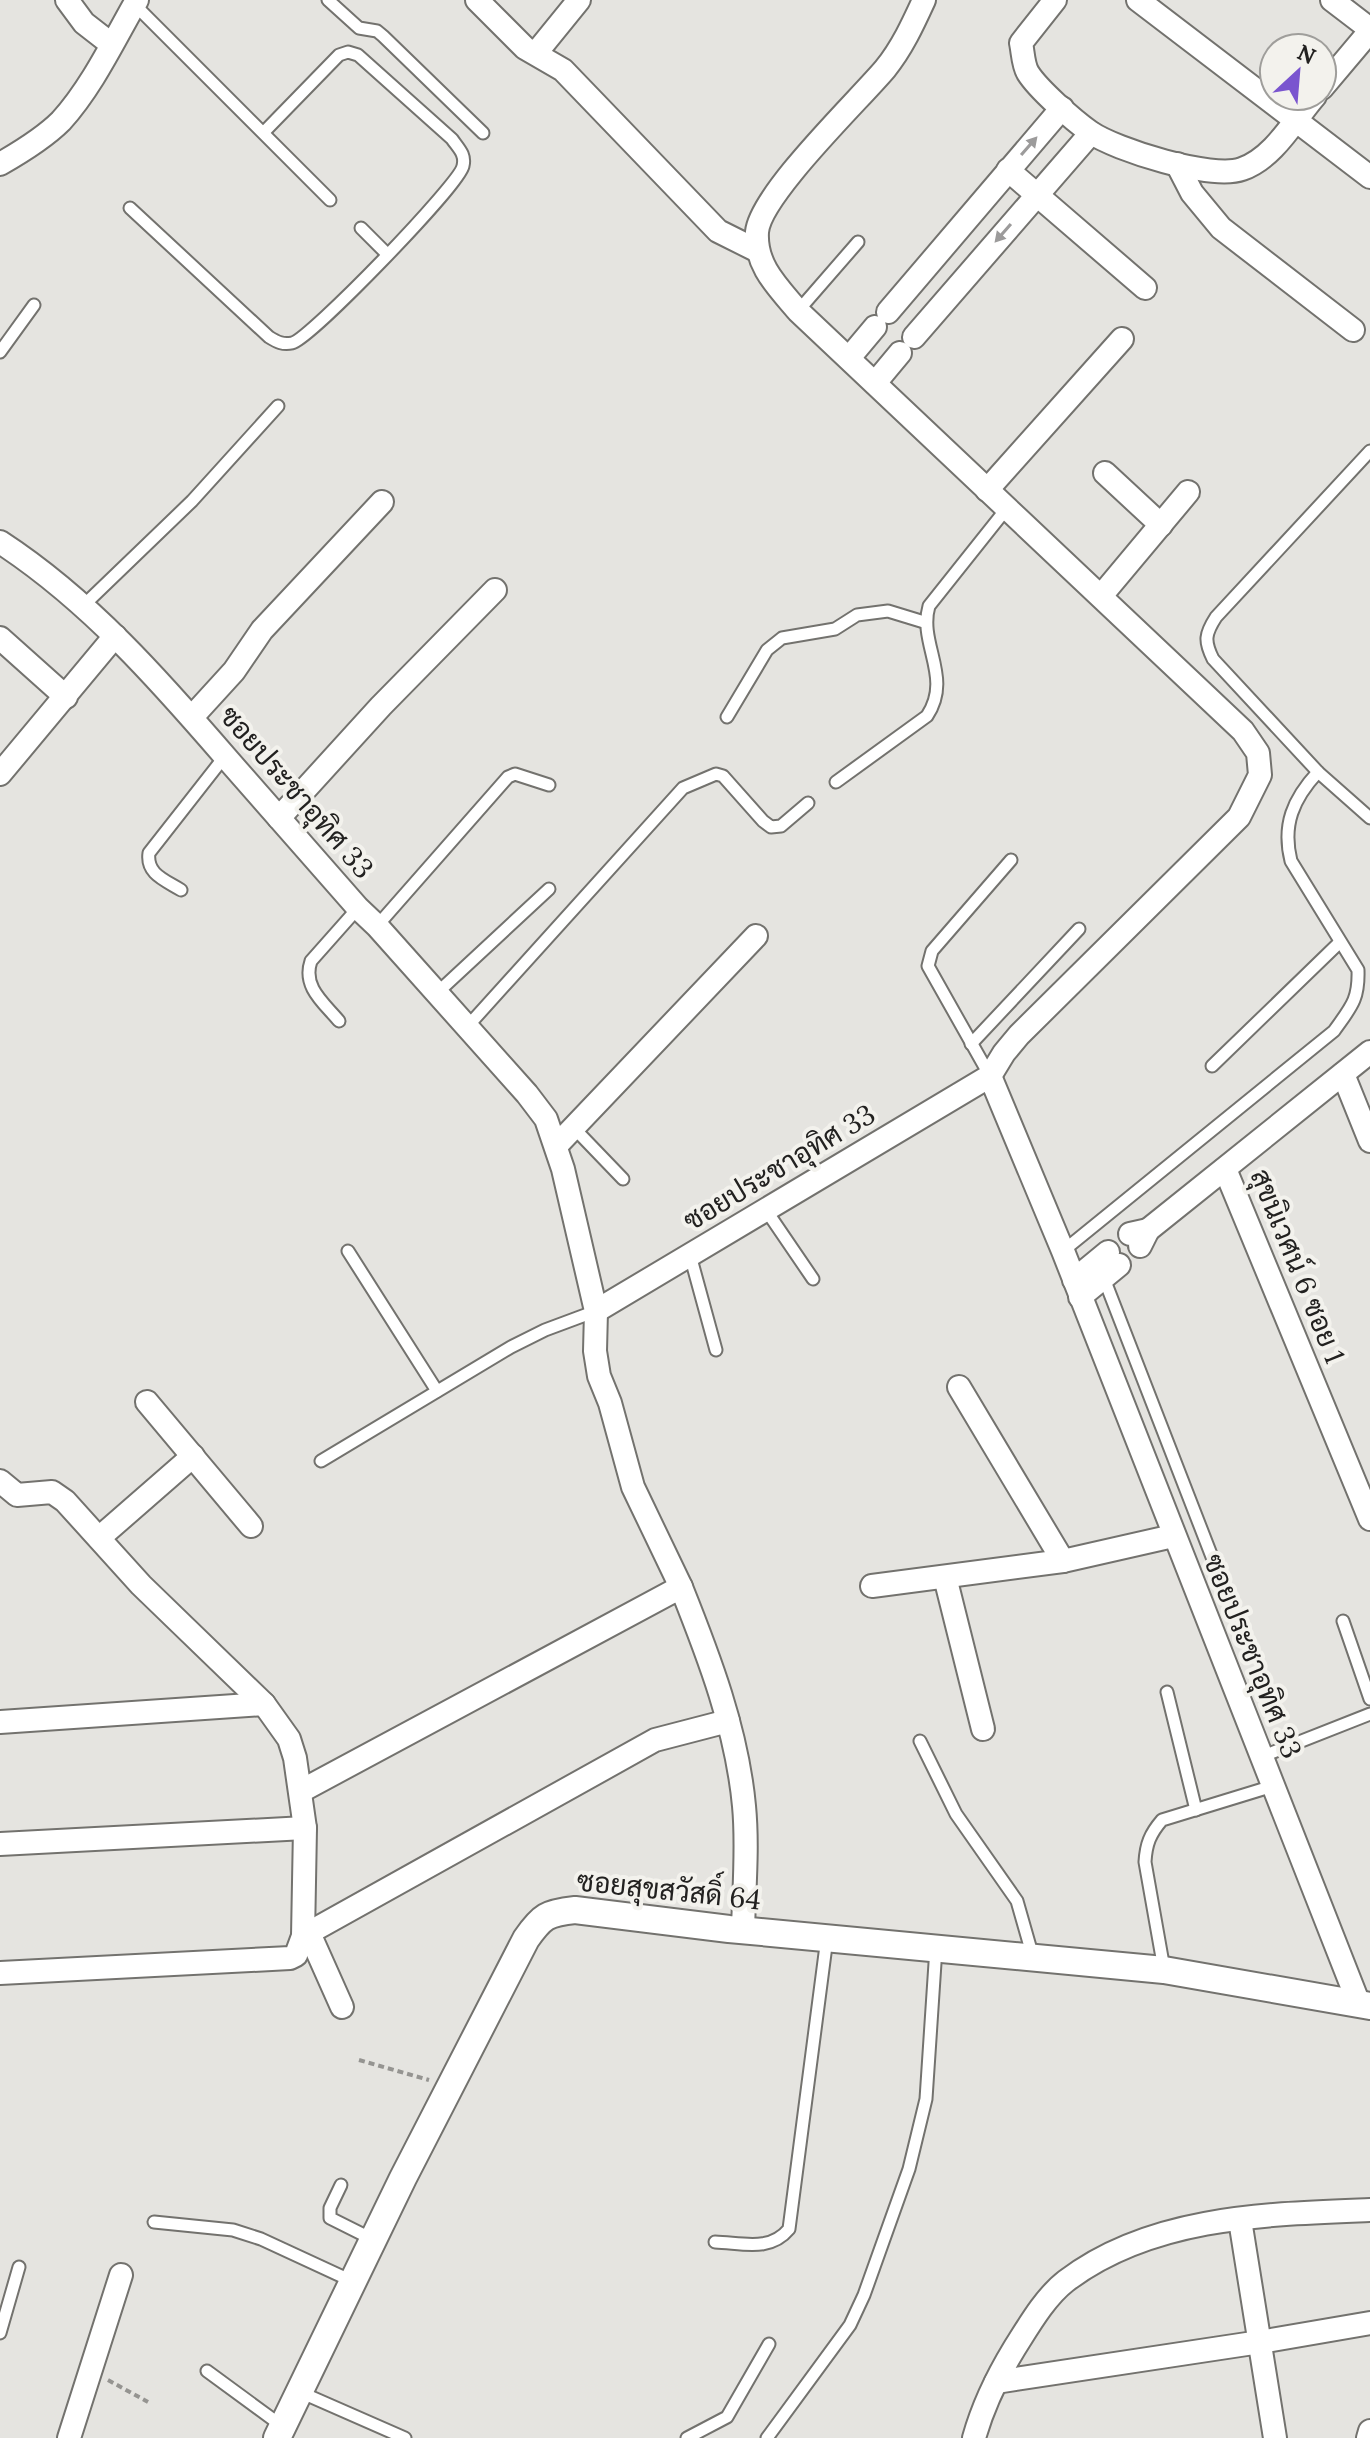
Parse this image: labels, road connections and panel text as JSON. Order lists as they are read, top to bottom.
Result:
{
  "streets": {
    "street": ["ซอยประชาอุทิศ 33", "สุขนิเวศน์ 6 ซอย 1", "ซอยสุขสวัสดิ์ 64"]
  },
  "crossings": [
    ["ซอยประชาอุทิศ 33", "ซอยสุขสวัสดิ์ 64"]
  ],
  "north": "top right"
}
